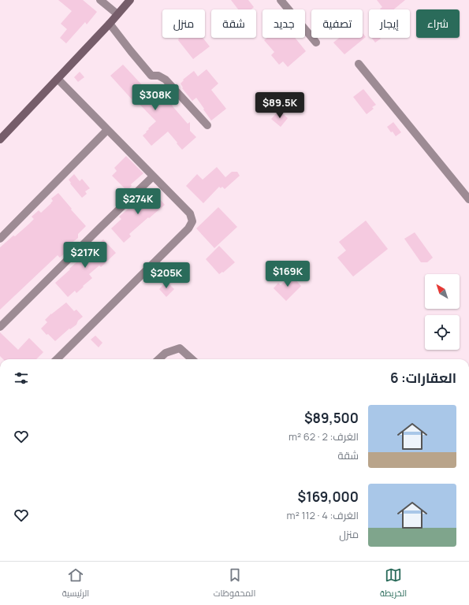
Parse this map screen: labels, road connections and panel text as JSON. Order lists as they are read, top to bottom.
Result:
{
  "north": "top left",
  "page": {
    "chip": [
      "شراء",
      "إيجار",
      "تصفية",
      "جديد",
      "شقة",
      "منزل"
    ],
    "price": [
      "$308K",
      "$89.5K",
      "$274K",
      "$217K",
      "$169K",
      "$205K"
    ],
    "heading": "العقارات: 6",
    "list": [
      {
        "name": "$89,500",
        "note": "الغرف: 2 · 62 m² · شقة"
      },
      {
        "name": "$169,000",
        "note": "الغرف: 4 · 112 m² · منزل"
      }
    ],
    "tabs": ["الخريطة", "المحفوظات", "الرئيسية"]
  }
}
